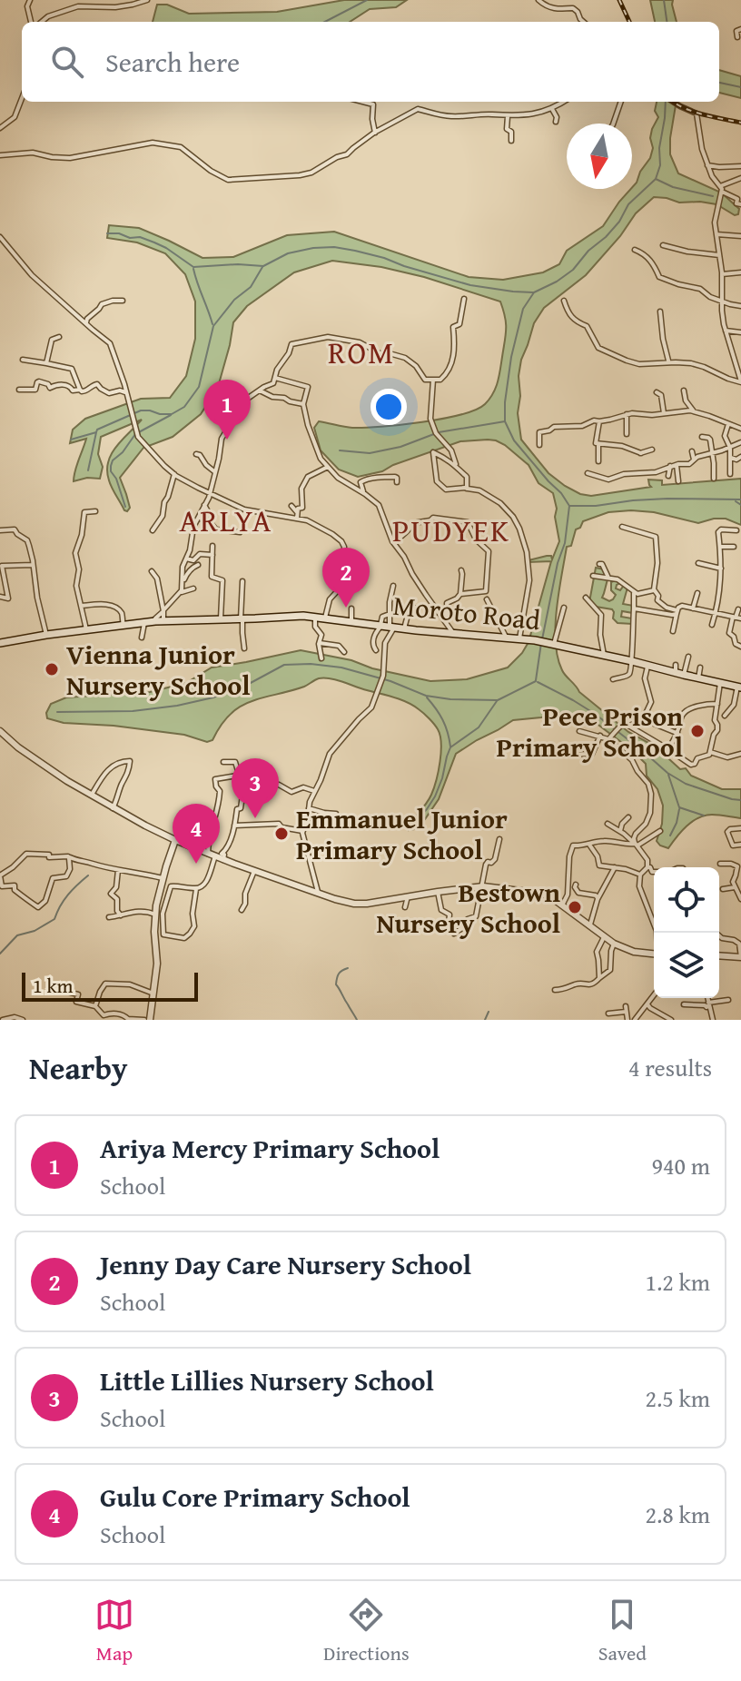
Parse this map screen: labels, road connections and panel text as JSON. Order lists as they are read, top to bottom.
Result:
{
  "streets": {
    "main road": ["Moroto Road"]
  },
  "districts": ["ROM", "ARLYA", "PUDYEK"],
  "places": [
    "Vienna Junior Nursery School",
    "Pece Prison Primary School",
    "Emmanuel Junior Primary School",
    "Bestown Nursery School"
  ],
  "scale_bar": "1 km",
  "north": "bottom",
  "page": {
    "search": "Search here",
    "pins": [
      "1",
      "2",
      "3",
      "4"
    ],
    "scale": "1 km",
    "heading": ["Nearby", "4 results"],
    "list": [
      {
        "mark": "1",
        "name": "Ariya Mercy Primary School",
        "note": "School",
        "value": "940 m"
      },
      {
        "mark": "2",
        "name": "Jenny Day Care Nursery School",
        "note": "School",
        "value": "1.2 km"
      },
      {
        "mark": "3",
        "name": "Little Lillies Nursery School",
        "note": "School",
        "value": "2.5 km"
      },
      {
        "mark": "4",
        "name": "Gulu Core Primary School",
        "note": "School",
        "value": "2.8 km"
      }
    ],
    "nav": ["Map", "Directions", "Saved"]
  }
}
